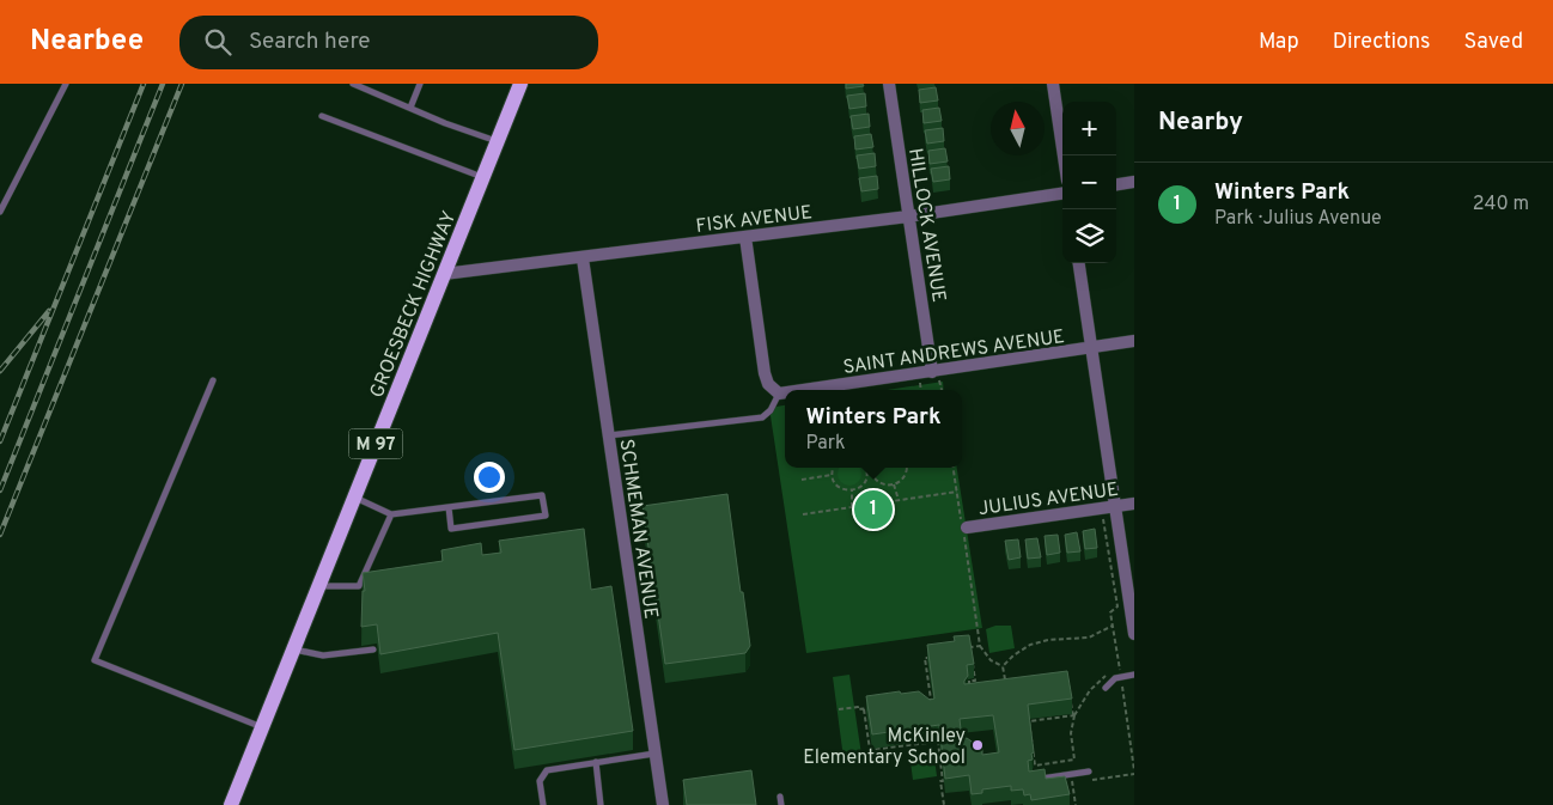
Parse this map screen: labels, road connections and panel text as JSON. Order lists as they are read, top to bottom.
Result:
{
  "streets": {
    "main road": ["GROESBECK HIGHWAY", "M 97"],
    "street": [
      "FISK AVENUE",
      "HILLOCK AVENUE",
      "SAINT ANDREWS AVENUE",
      "JULIUS AVENUE",
      "SCHMEMAN AVENUE"
    ]
  },
  "crossings": [
    ["FISK AVENUE", "HILLOCK AVENUE"],
    ["FISK AVENUE", "GROESBECK HIGHWAY"],
    ["FISK AVENUE", "SCHMEMAN AVENUE"],
    ["HILLOCK AVENUE", "SAINT ANDREWS AVENUE"]
  ],
  "places": ["McKinley Elementary School"],
  "north": "top",
  "page": {
    "header": "Nearbee",
    "search": "Search here",
    "nav": ["Map", "Directions", "Saved"],
    "heading": "Nearby",
    "map_buttons": ["+", "−"],
    "list": [
      {
        "mark": "1",
        "name": "Winters Park",
        "note": "Park · Julius Avenue",
        "value": "240 m"
      }
    ],
    "popup": ["Winters Park", "Park"],
    "pins": "1"
  }
}
